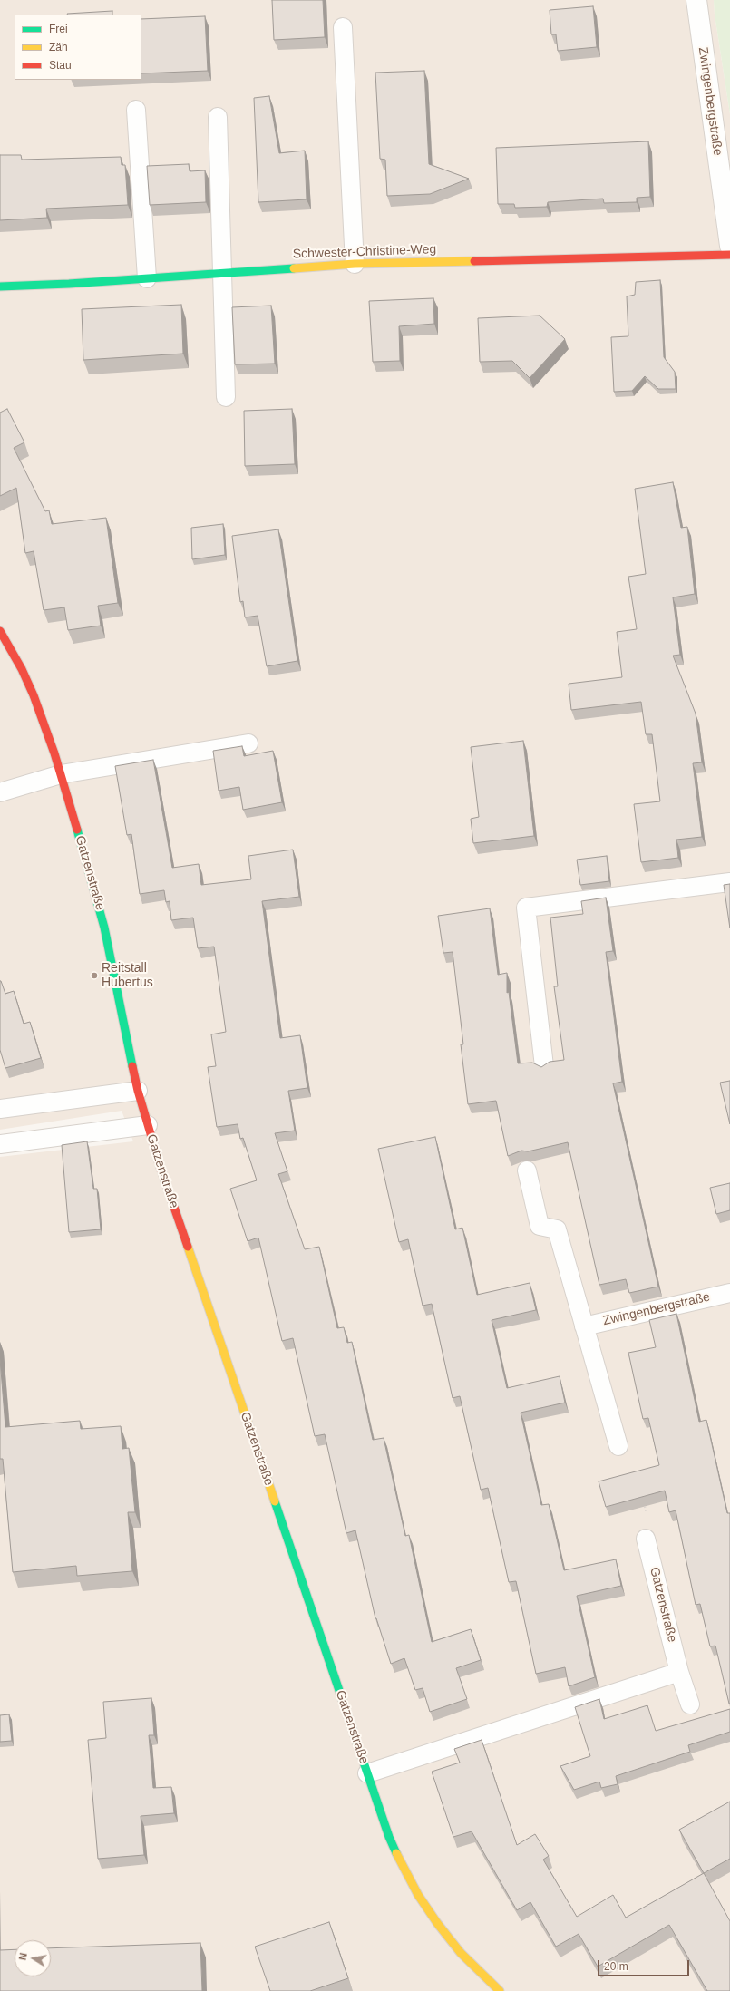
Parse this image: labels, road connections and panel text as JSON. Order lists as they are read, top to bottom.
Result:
{
  "streets": {
    "street": ["Zwingenbergstraße", "Schwester-Christine-Weg", "Gatzenstraße"]
  },
  "places": ["Reitstall Hubertus"],
  "legend": ["Frei", "Zäh", "Stau"],
  "scale_bar": "20 m",
  "north": "left"
}
